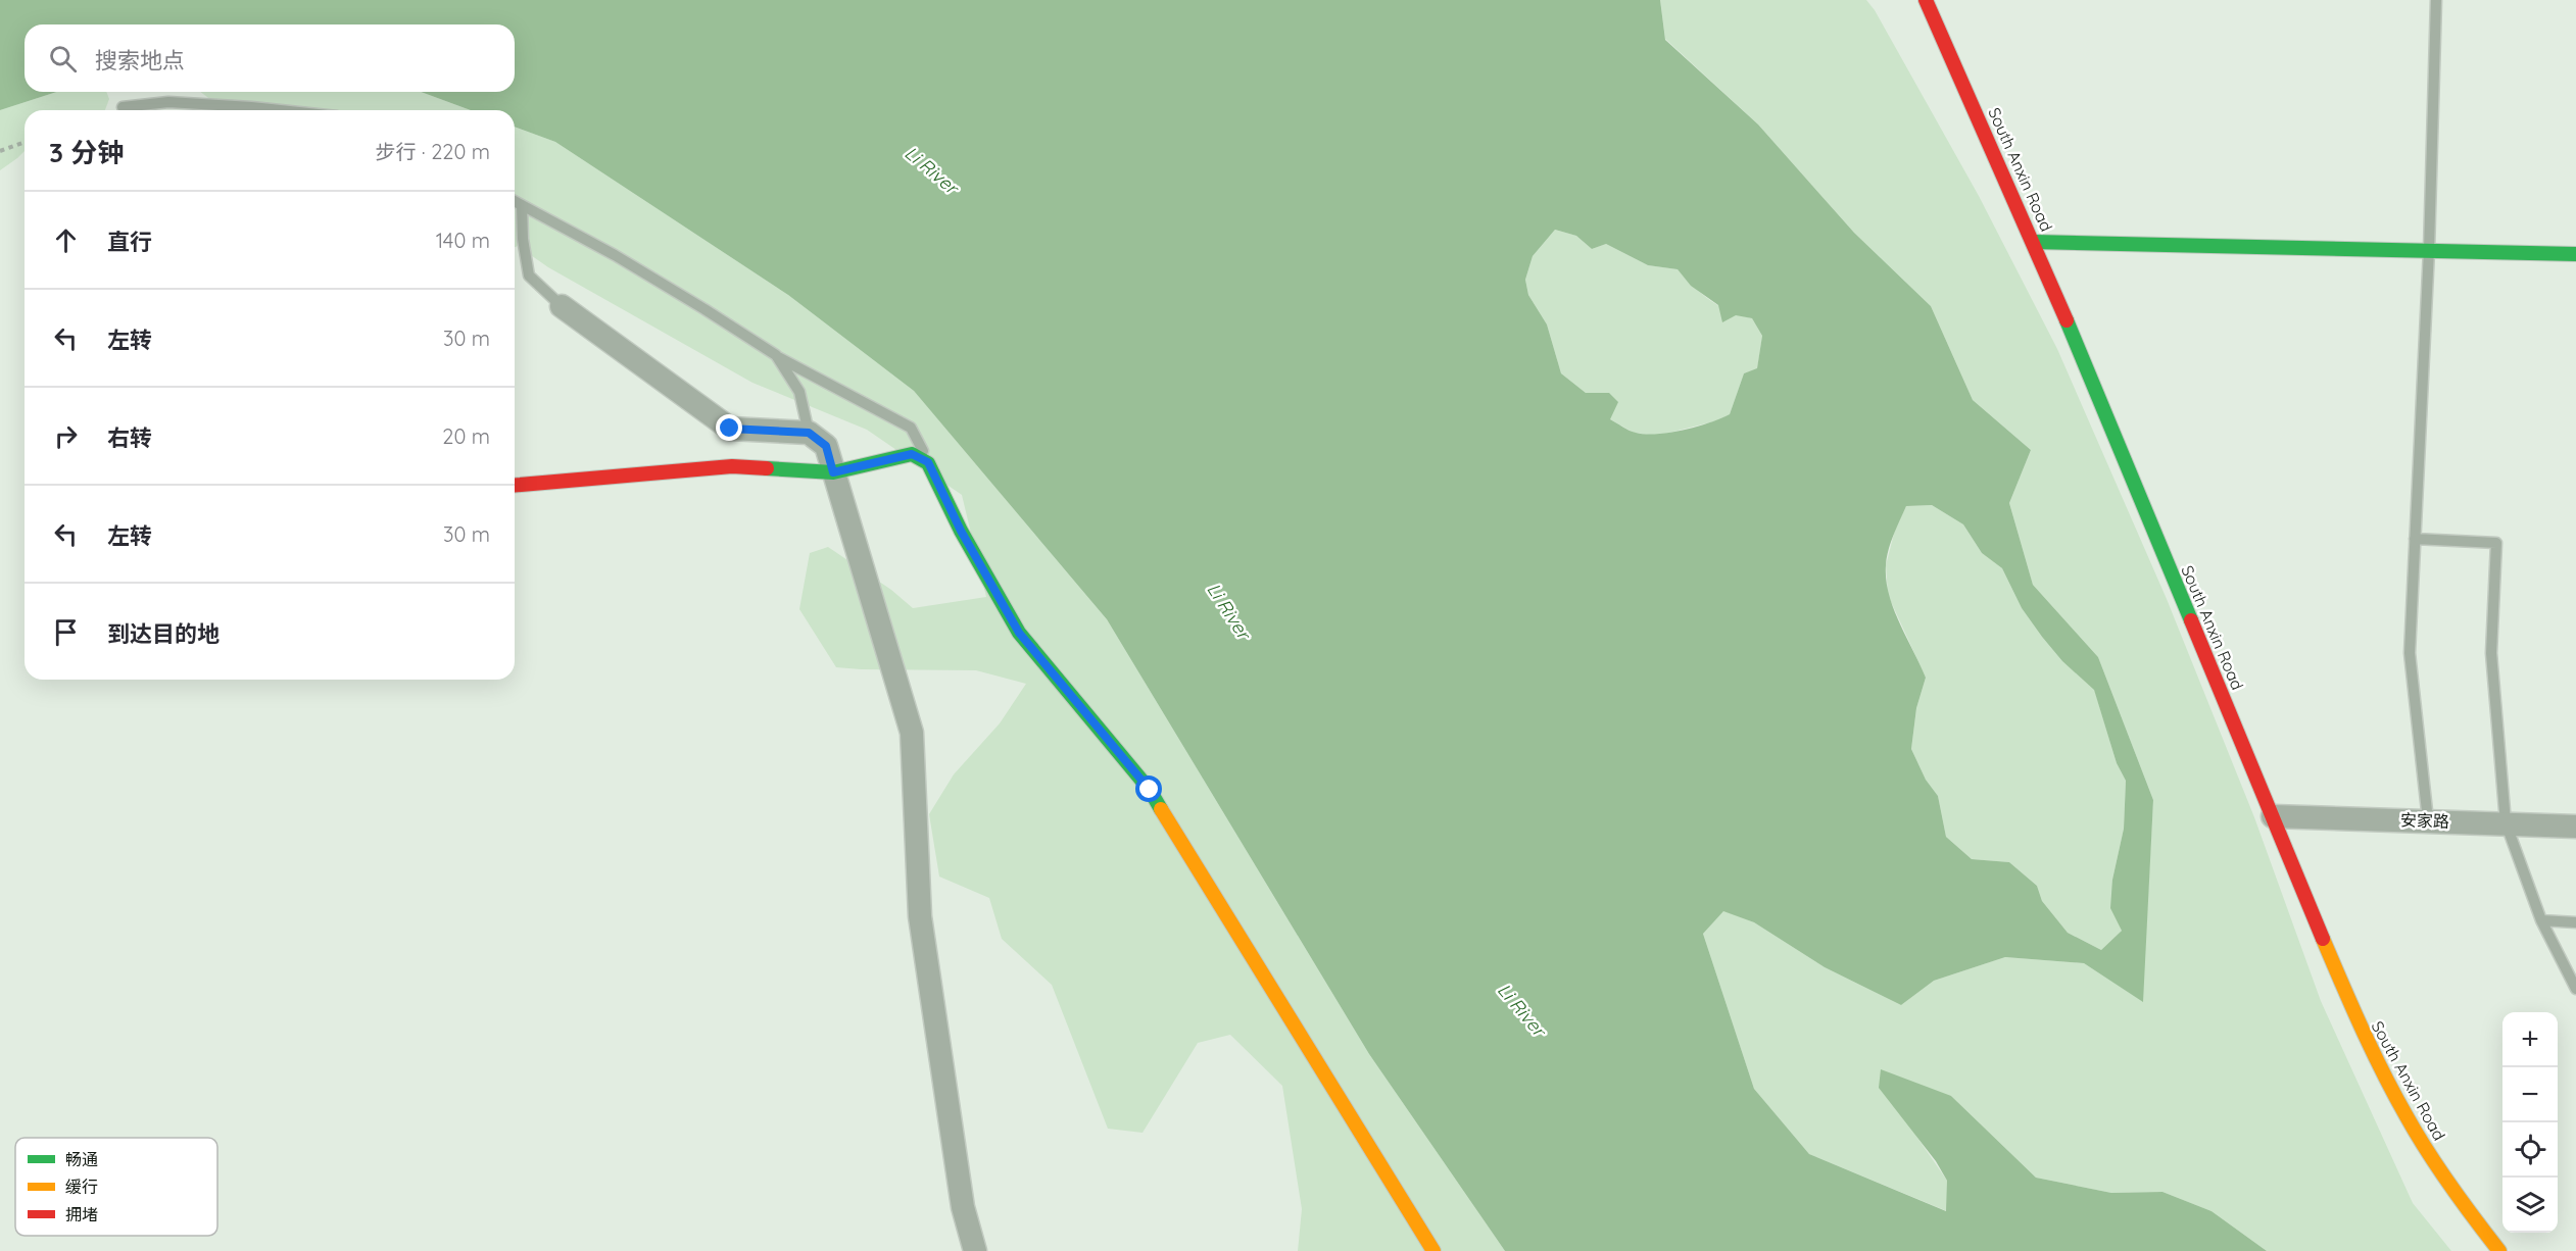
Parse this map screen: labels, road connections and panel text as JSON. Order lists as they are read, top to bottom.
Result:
{
  "streets": {
    "street": ["South Anxin Road", "安家路"]
  },
  "crossings": [
    ["South Anxin Road", "安家路"]
  ],
  "water": ["Li River"],
  "legend": ["畅通", "缓行", "拥堵"],
  "page": {
    "search": "搜索地点",
    "heading": ["3 分钟", "步行 · 220 m"],
    "list": [
      ["直行", "140 m"],
      ["左转", "30 m"],
      ["右转", "20 m"],
      ["左转", "30 m"],
      "到达目的地"
    ],
    "map_buttons": ["+", "−"]
  }
}
